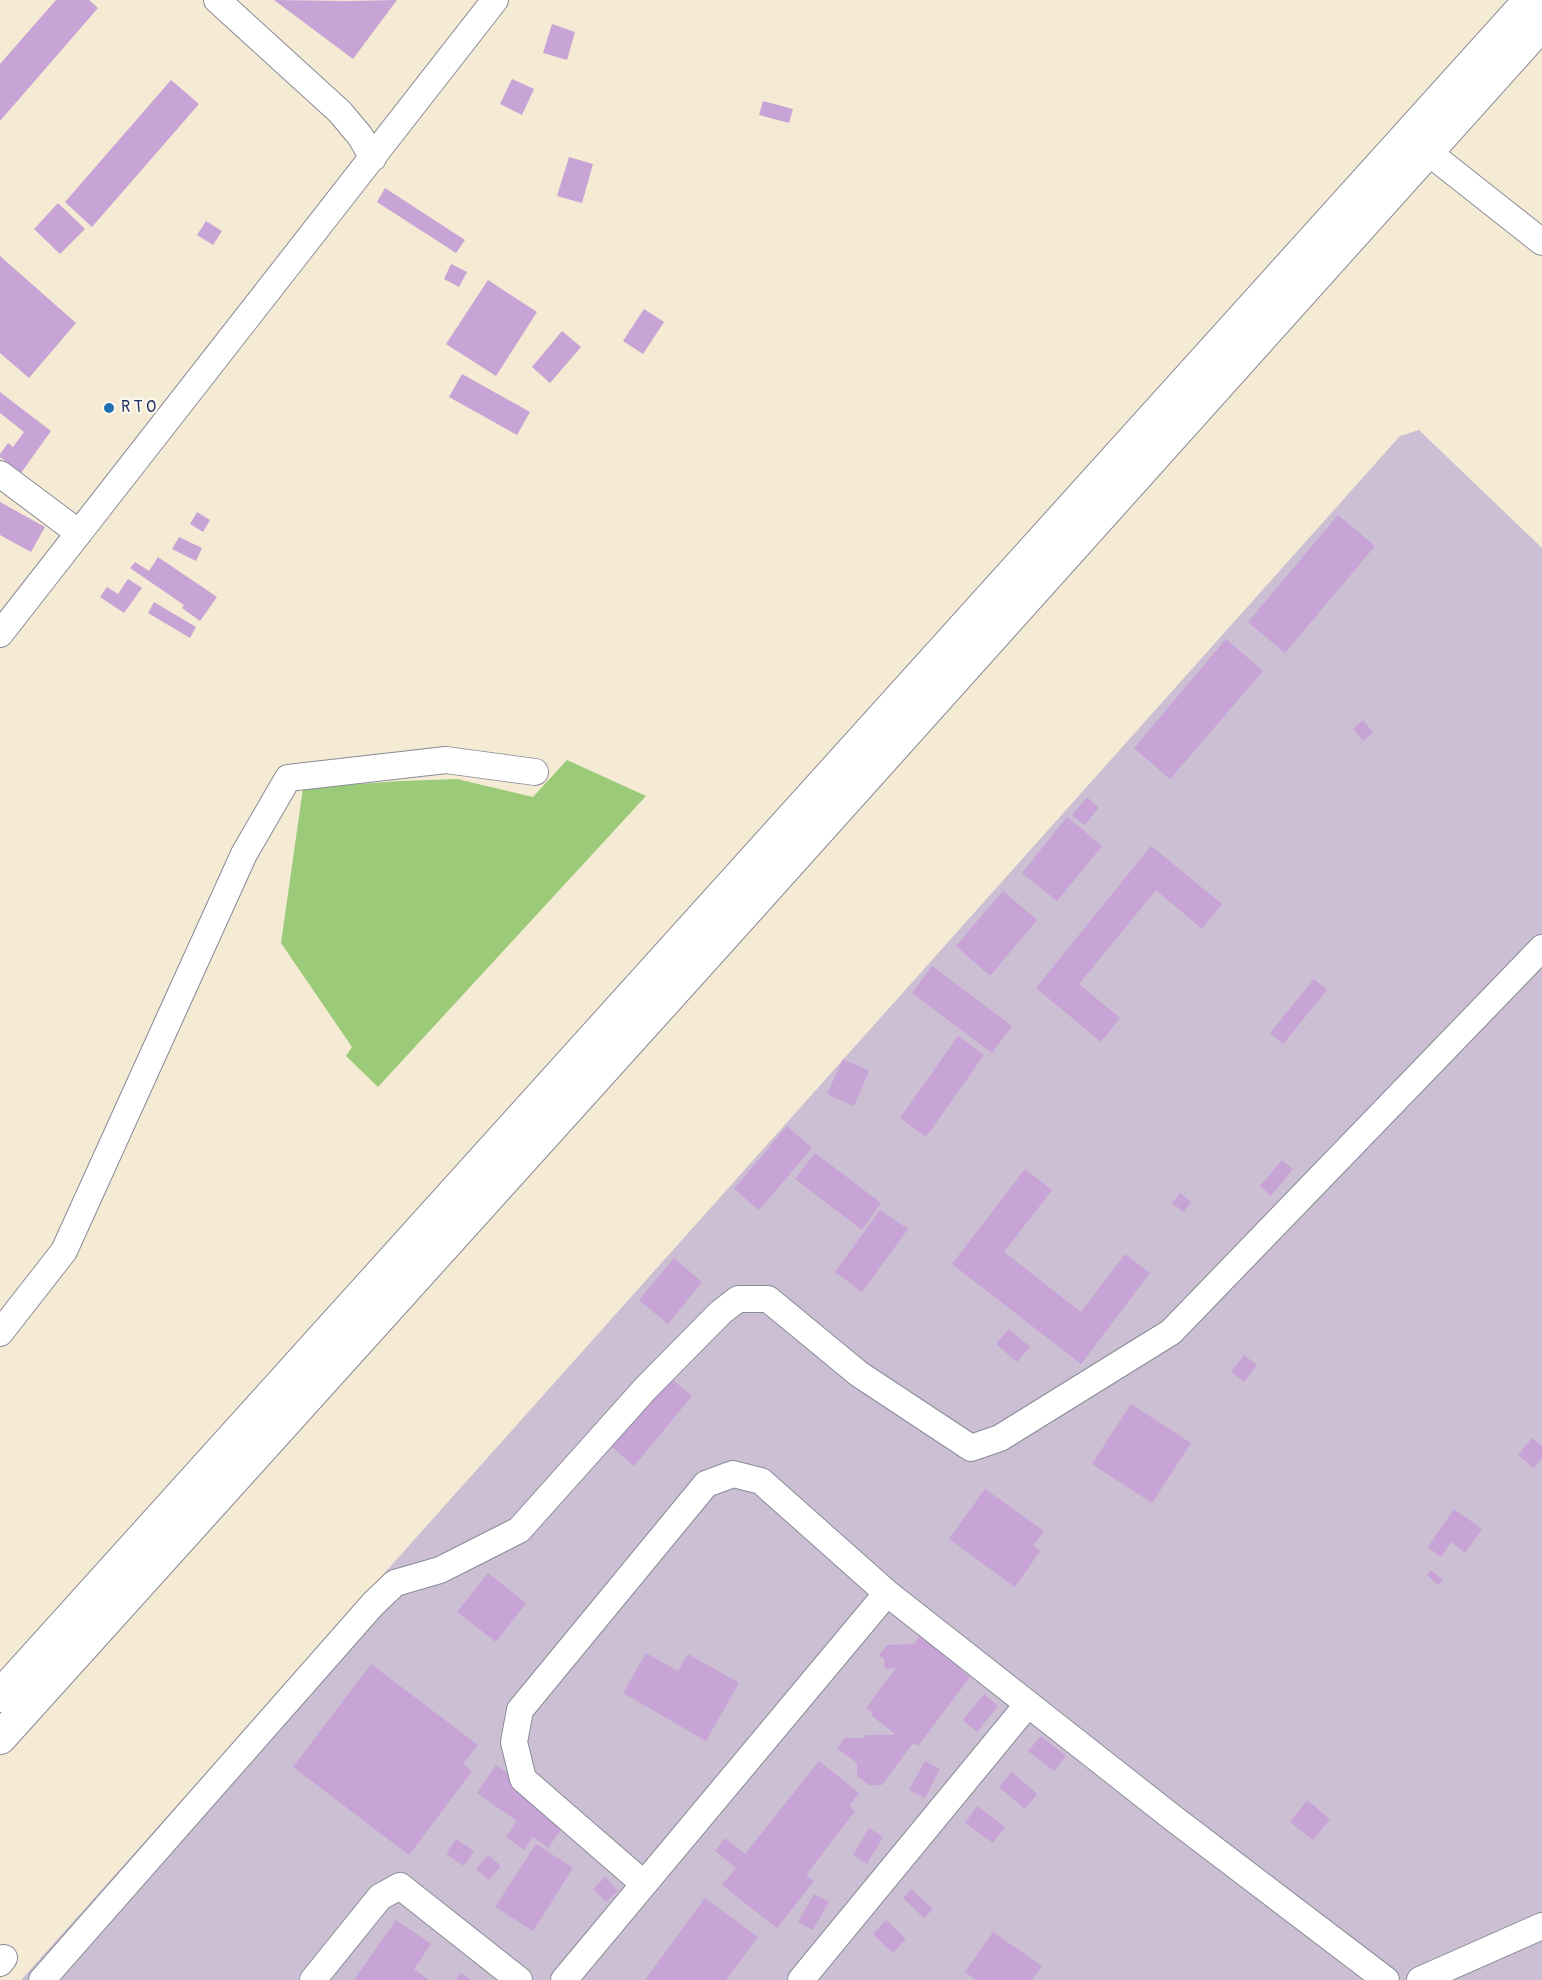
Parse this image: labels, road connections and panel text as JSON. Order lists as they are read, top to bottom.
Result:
{
  "places": ["R T O"]
}
